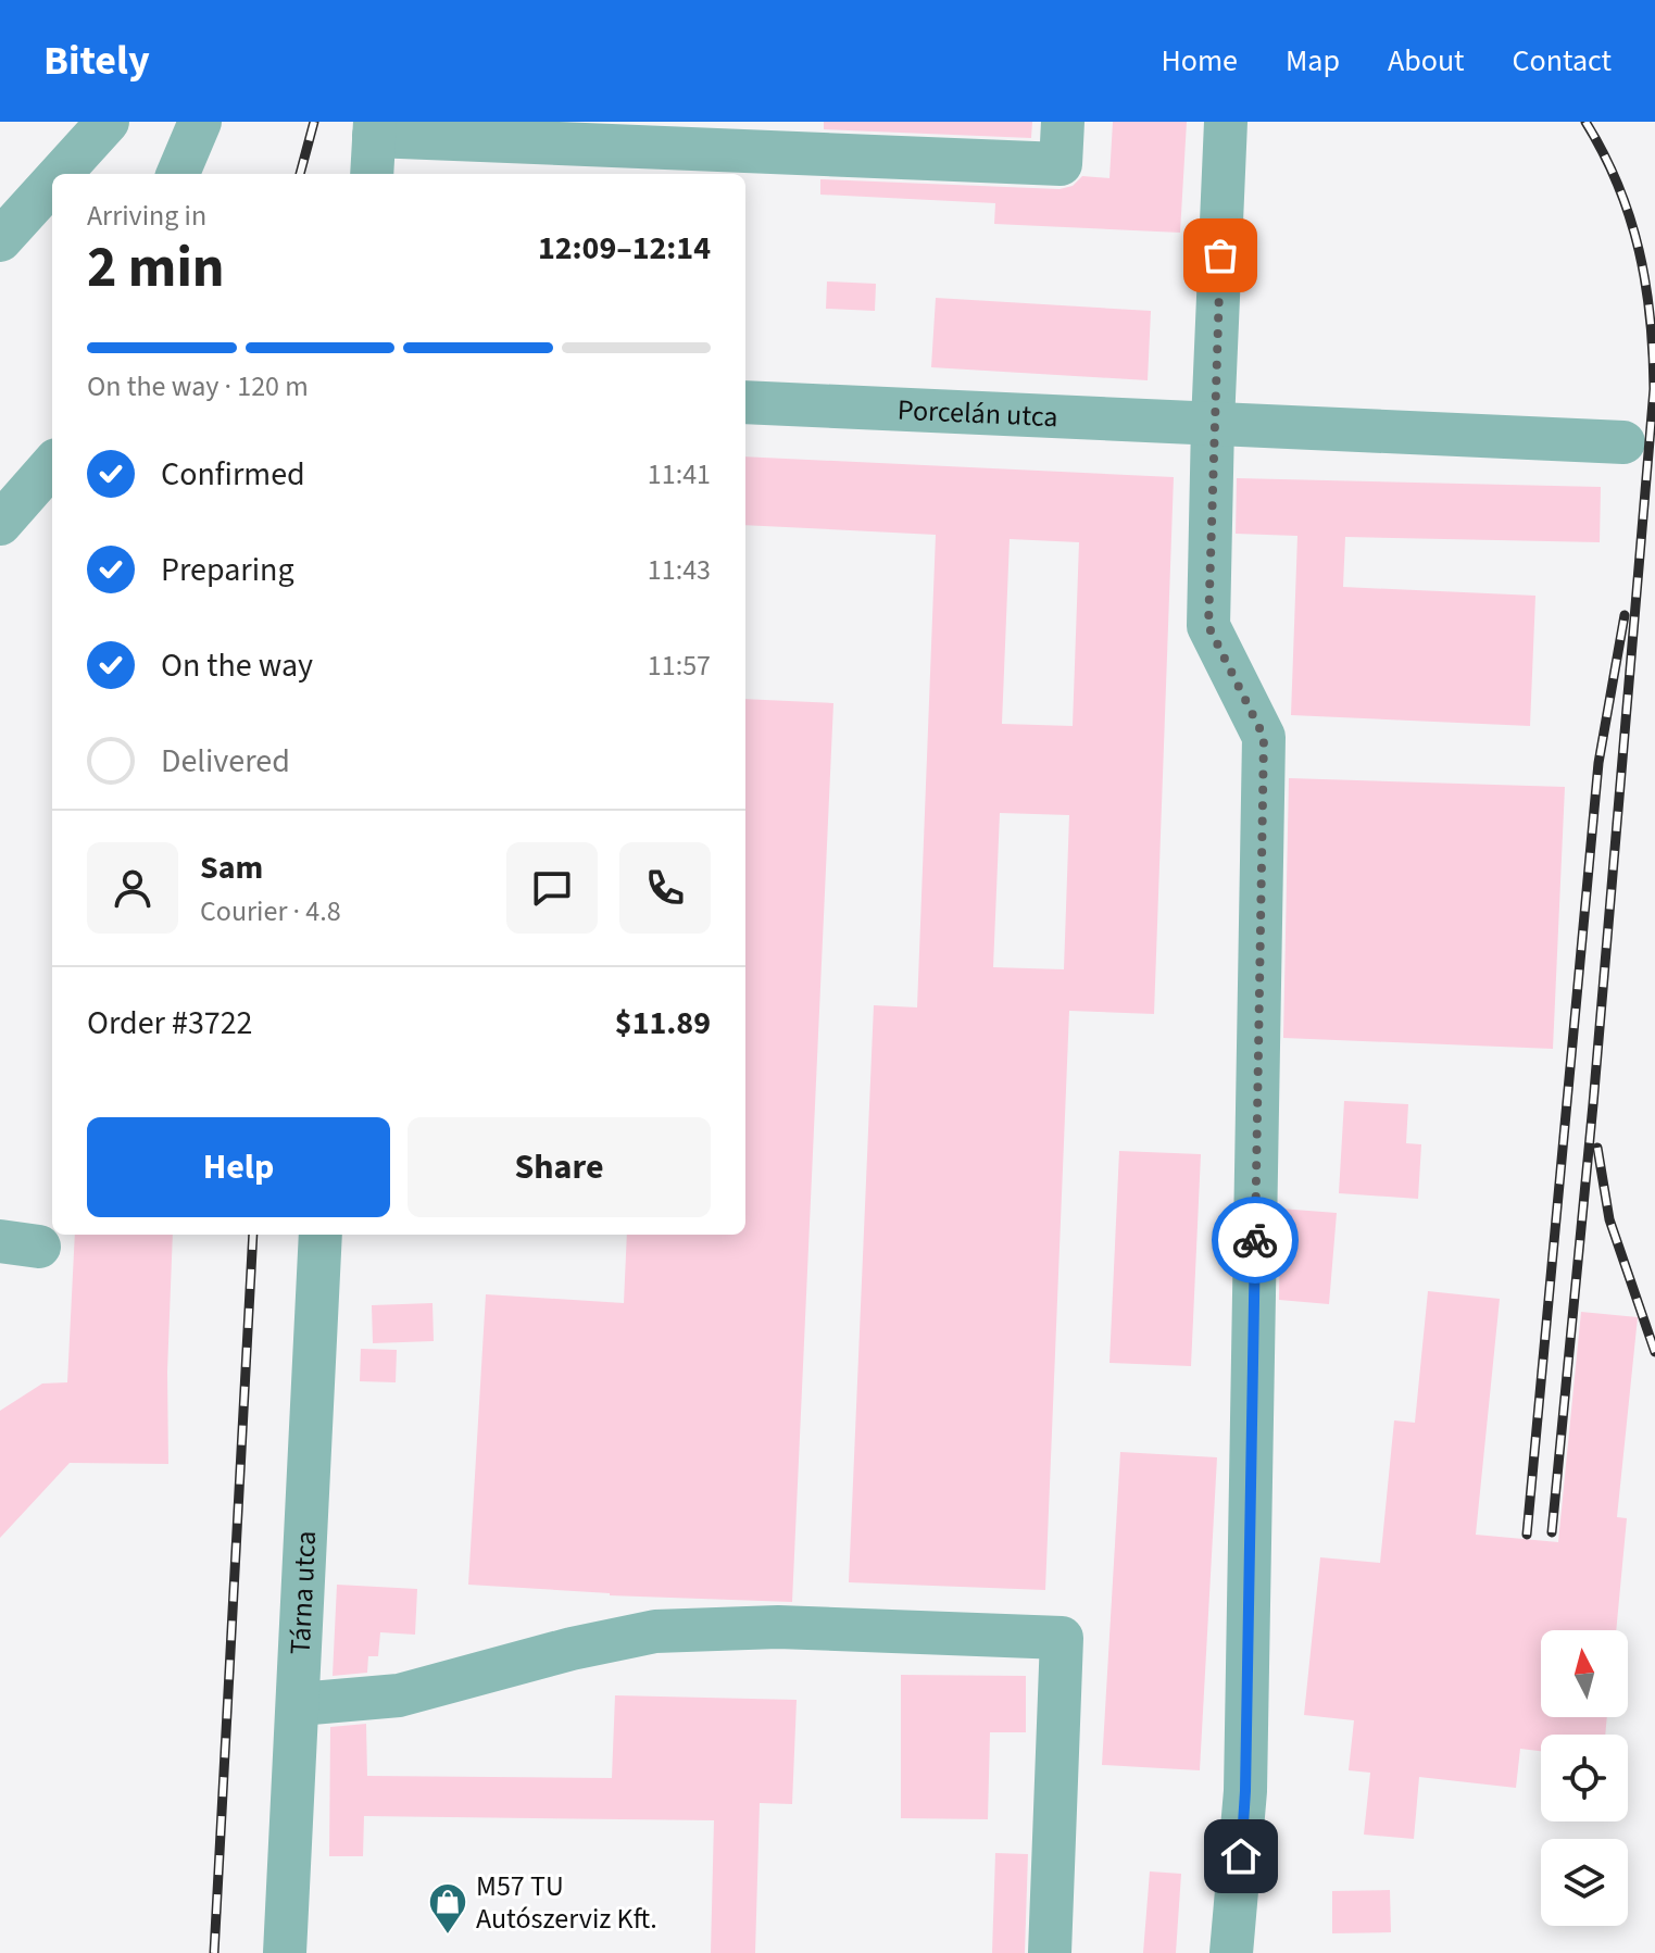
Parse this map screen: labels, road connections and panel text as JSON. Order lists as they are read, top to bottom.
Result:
{
  "streets": {
    "street": ["Porcelán utca", "Tárna utca"]
  },
  "places": {
    "shop": ["M57 TU Autószerviz Kft."]
  },
  "north": "top",
  "page": {
    "header": "Bitely",
    "nav": [
      "Home",
      "Map",
      "About",
      "Contact"
    ],
    "heading": ["2 min", "Arriving in", "12:09–12:14"],
    "panel": [
      "Sam",
      "Courier · 4.8",
      "Order #3722",
      "$11.89"
    ],
    "bar": "On the way · 120 m",
    "list": [
      ["Confirmed", "11:41"],
      ["Preparing", "11:43"],
      ["On the way", "11:57"],
      "Delivered"
    ],
    "buttons": ["Help", "Share"]
  }
}
